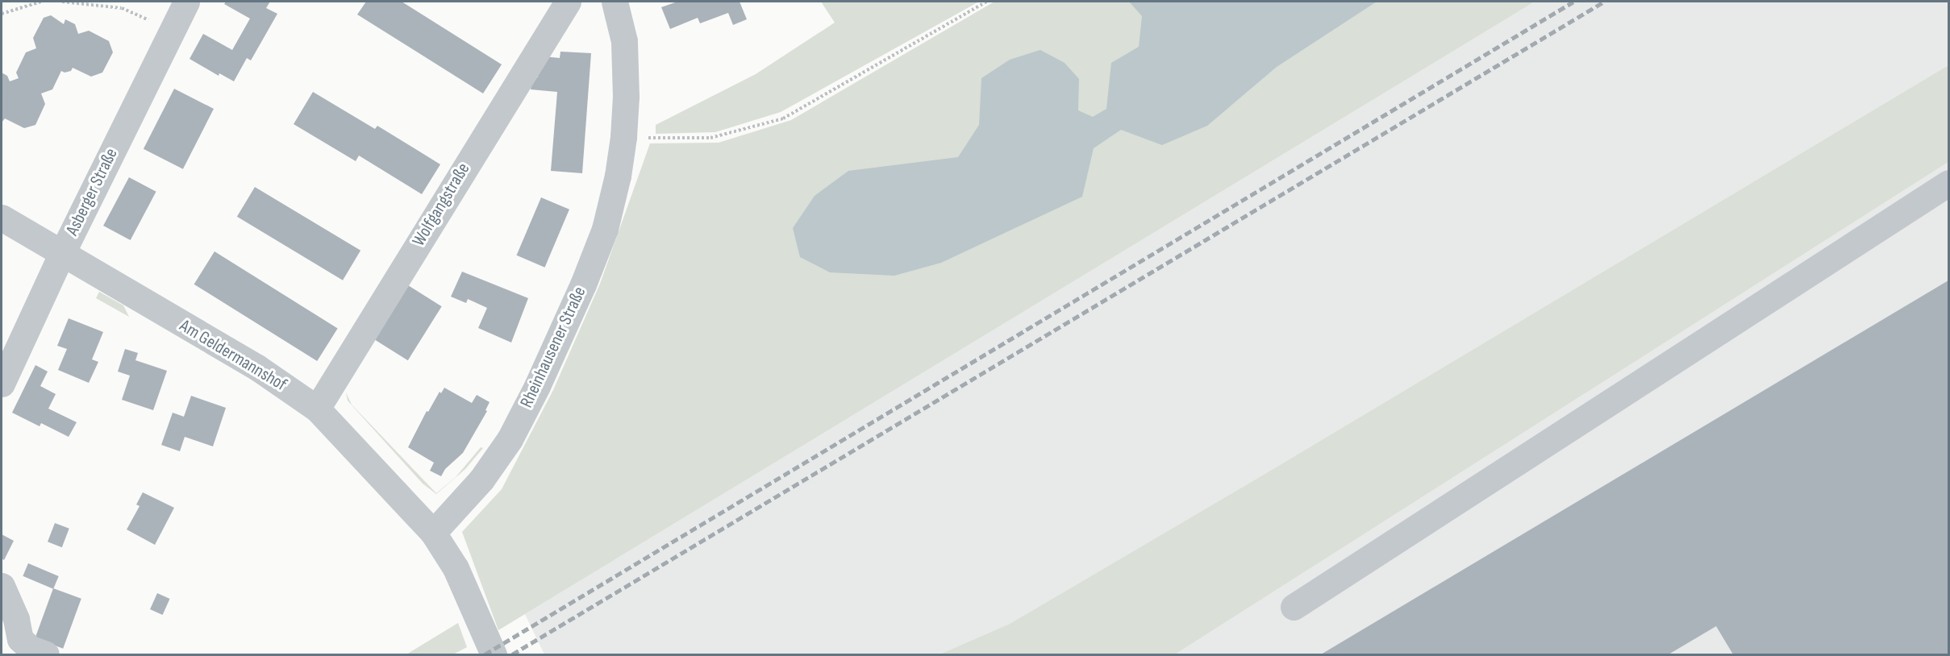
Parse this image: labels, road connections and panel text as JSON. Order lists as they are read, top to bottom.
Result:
{
  "streets": {
    "street": [
      "Asberger Straße",
      "Wolfgangstraße",
      "Rheinhausener Straße",
      "Am Geldermannshof"
    ]
  },
  "crossings": [
    ["Asberger Straße", "Am Geldermannshof"],
    ["Wolfgangstraße", "Am Geldermannshof"],
    ["Rheinhausener Straße", "Am Geldermannshof"]
  ]
}
